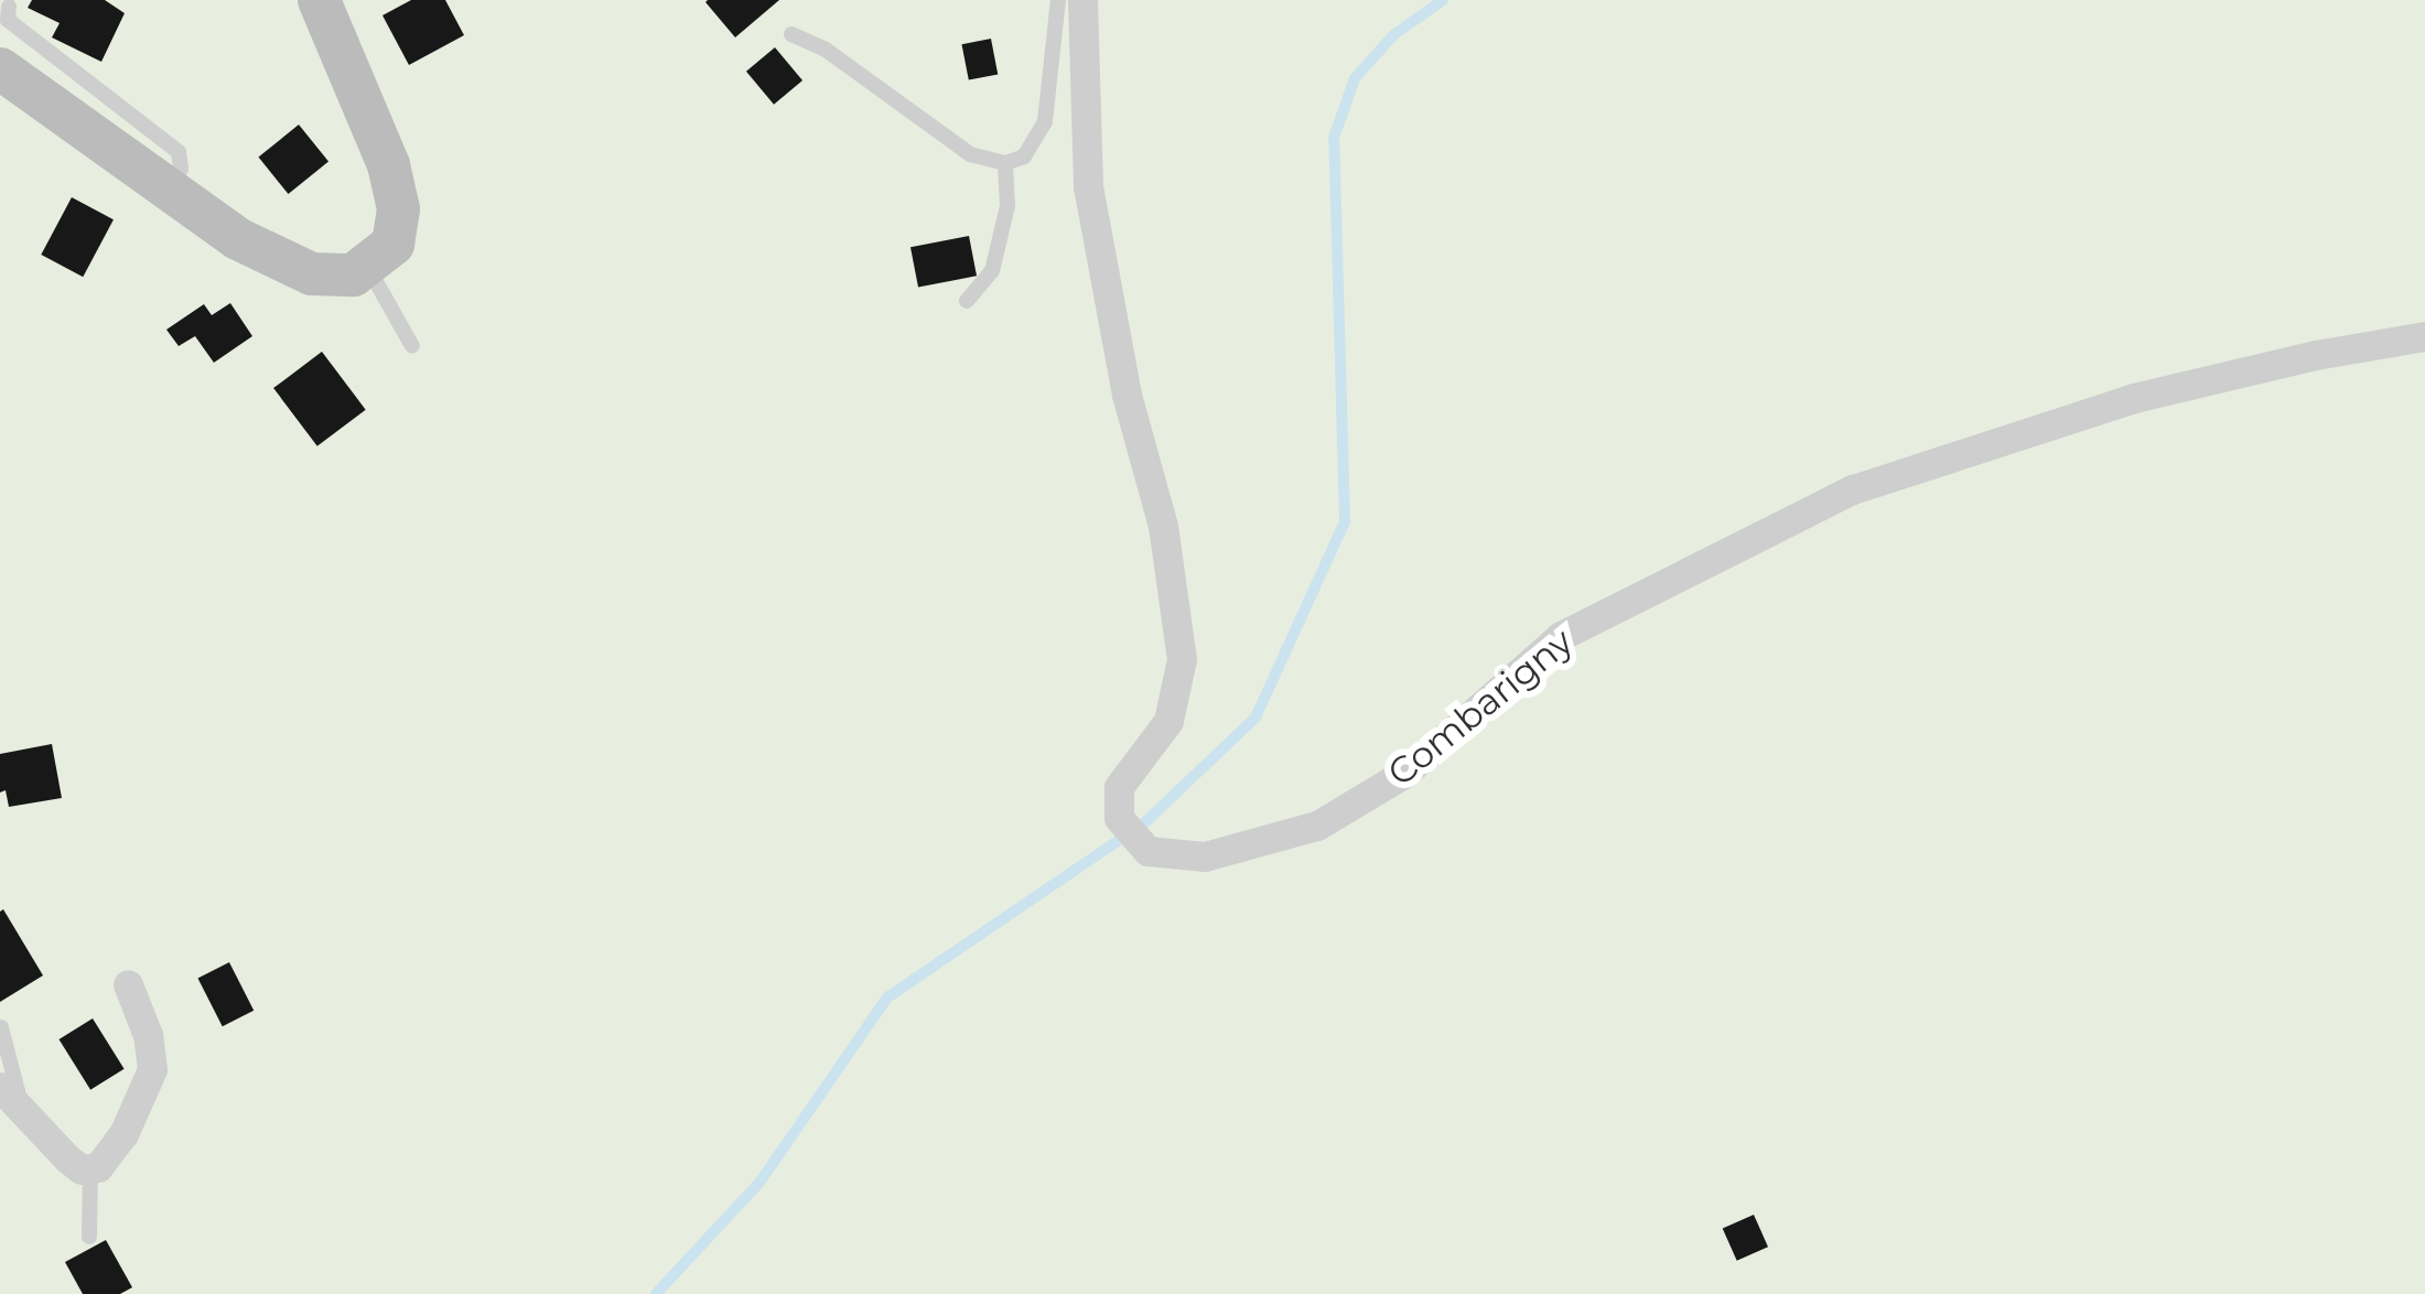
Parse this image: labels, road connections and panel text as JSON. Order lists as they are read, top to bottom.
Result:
{
  "streets": {
    "street": ["Combarigny"]
  }
}
